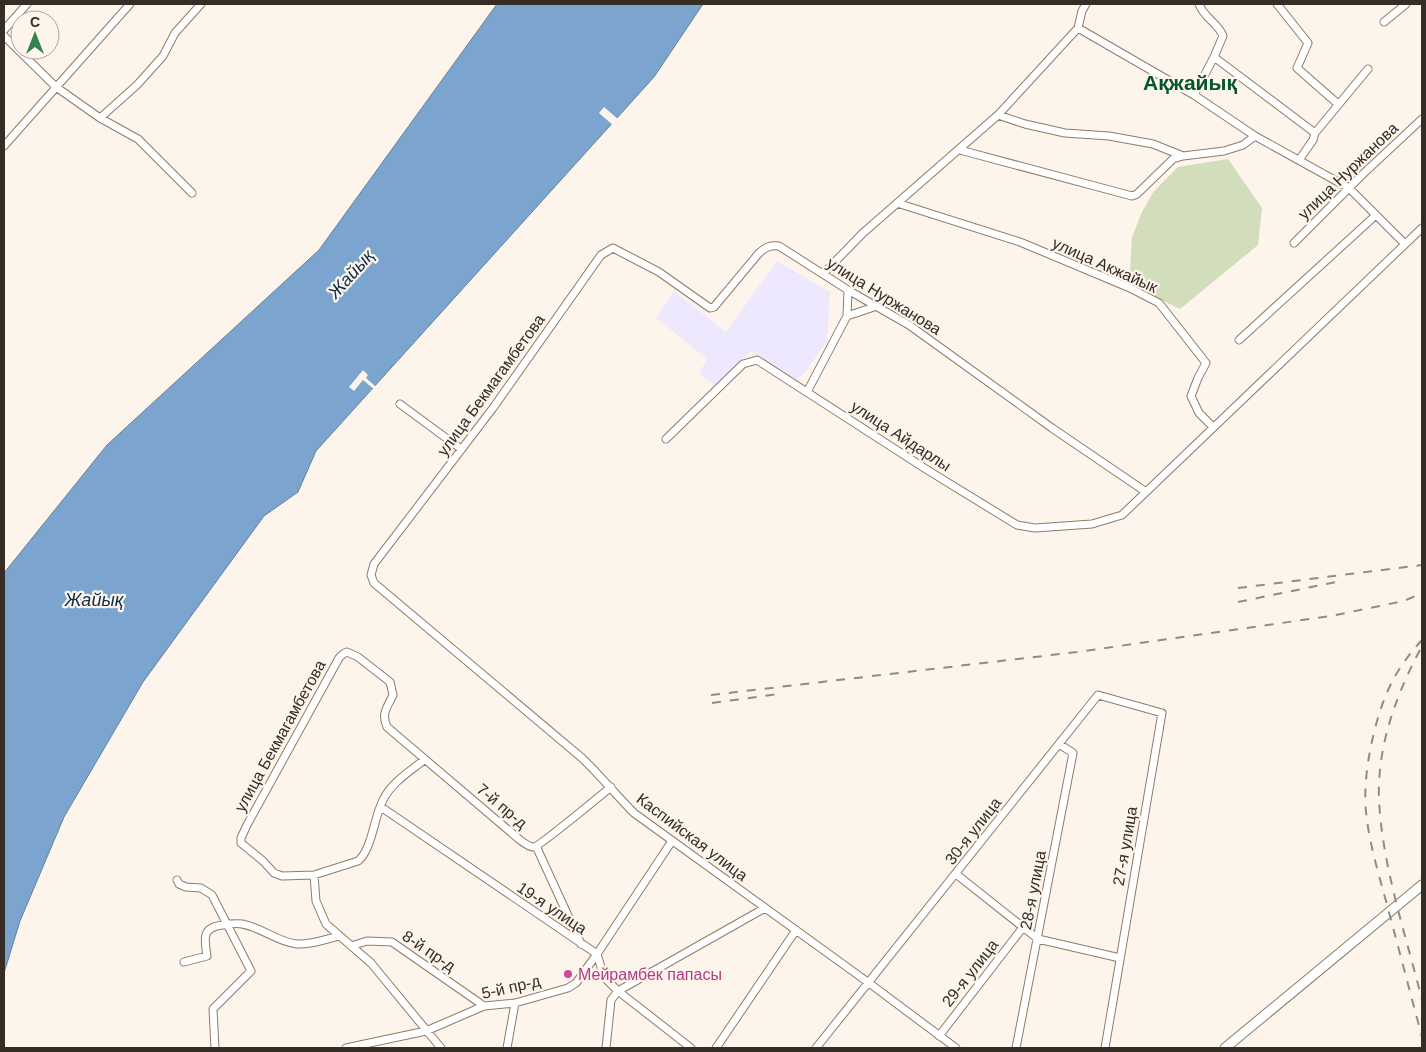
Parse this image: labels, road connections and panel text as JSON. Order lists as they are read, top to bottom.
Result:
{
  "streets": {
    "street": [
      "улица Нуржанова",
      "улица Акжайык",
      "улица Бекмагамбетова",
      "улица Айдарлы",
      "7-й пр-д",
      "30-я улица",
      "Каспийская улица",
      "27-я улица",
      "28-я улица",
      "19-я улица",
      "8-й пр-д",
      "29-я улица",
      "5-й пр-д"
    ]
  },
  "crossings": [
    ["улица Нуржанова", "улица Бекмагамбетова"],
    ["улица Нуржанова", "улица Айдарлы"],
    ["улица Акжайык", "улица Айдарлы"],
    ["улица Бекмагамбетова", "7-й пр-д"],
    ["улица Бекмагамбетова", "Каспийская улица"],
    ["7-й пр-д", "Каспийская улица"],
    ["30-я улица", "Каспийская улица"],
    ["30-я улица", "27-я улица"],
    ["30-я улица", "28-я улица"],
    ["Каспийская улица", "29-я улица"],
    ["Каспийская улица", "5-й пр-д"],
    ["19-я улица", "5-й пр-д"],
    ["8-й пр-д", "5-й пр-д"]
  ],
  "districts": ["Ақжайық"],
  "water": ["Жайық"],
  "places": ["Мейрамбек папасы"],
  "north": "top"
}
